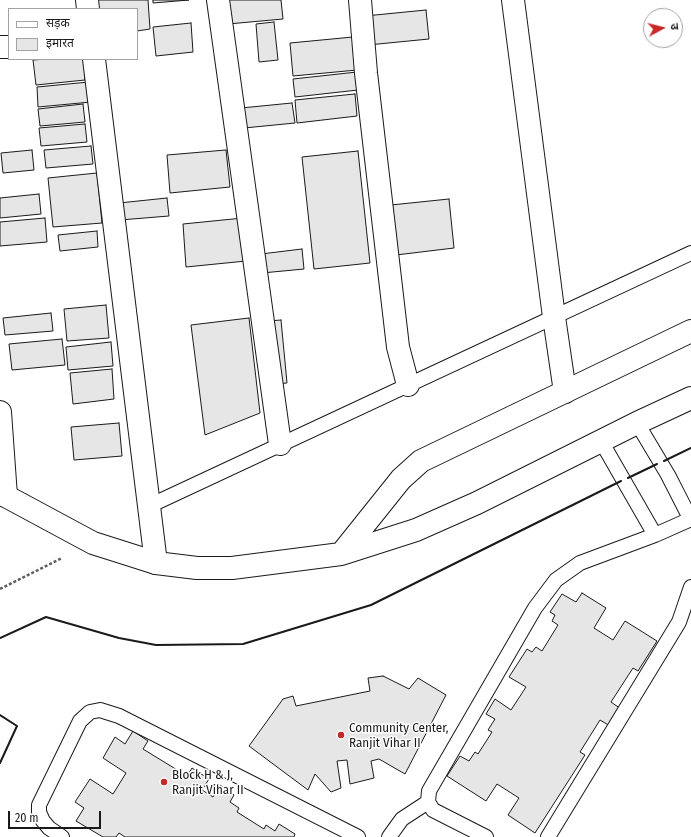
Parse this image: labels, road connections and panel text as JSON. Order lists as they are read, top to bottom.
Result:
{
  "places": ["Community Center, Ranjit Vihar II", "Block H & J, Ranjit Vihar II"],
  "legend": ["सड़क", "इमारत"],
  "scale_bar": "20 m",
  "north": "right"
}
